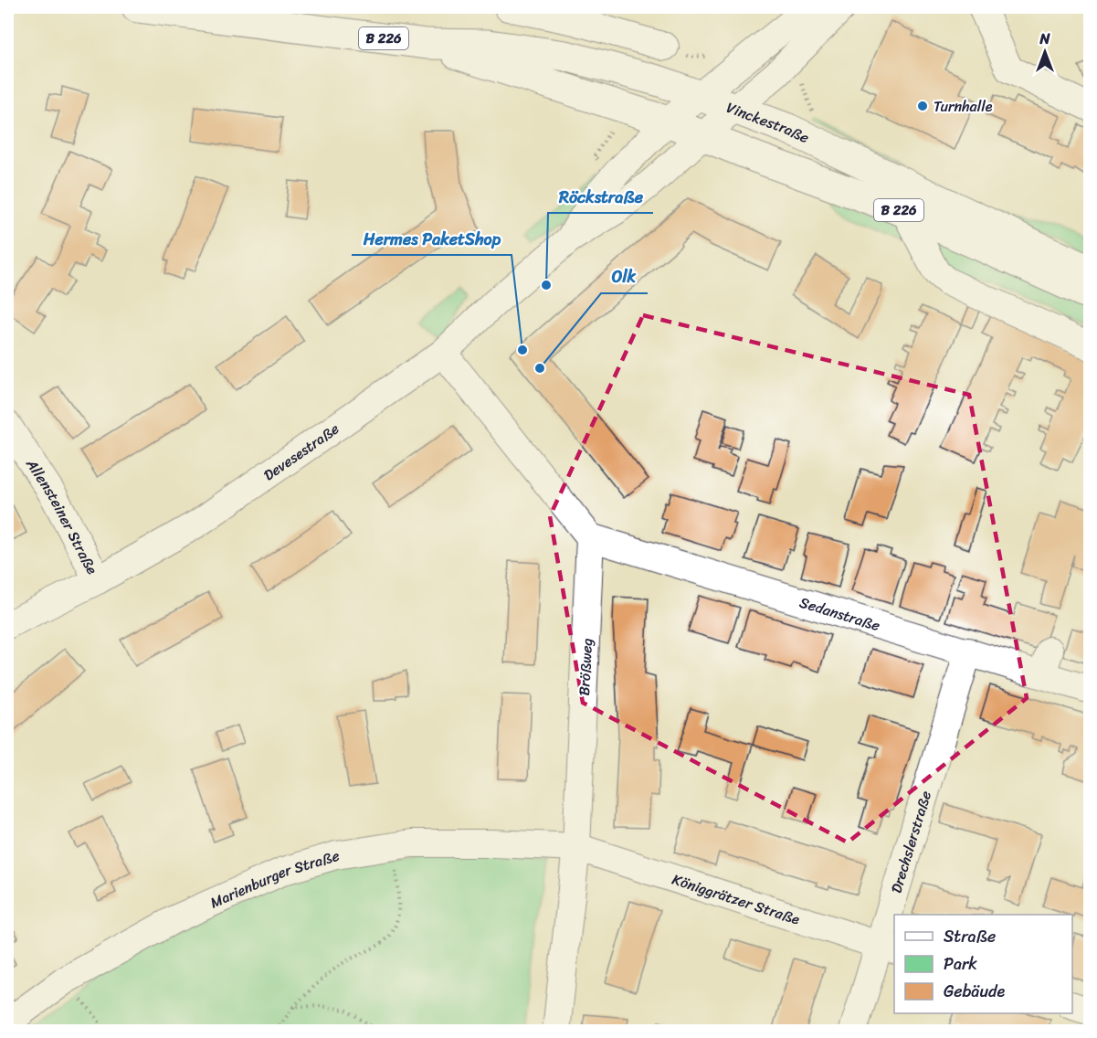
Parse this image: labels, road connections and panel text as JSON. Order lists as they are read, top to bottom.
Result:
{
  "streets": {
    "main road": ["B 226", "Vinckestraße"],
    "street": [
      "Devesestraße",
      "Allensteiner Straße",
      "Sedanstraße",
      "Brößweg",
      "Drechslerstraße",
      "Marienburger Straße",
      "Königgrätzer Straße"
    ]
  },
  "crossings": [
    ["Vinckestraße", "Devesestraße"],
    ["Devesestraße", "Allensteiner Straße"],
    ["Sedanstraße", "Brößweg"],
    ["Sedanstraße", "Drechslerstraße"],
    ["Brößweg", "Marienburger Straße"],
    ["Brößweg", "Königgrätzer Straße"],
    ["Drechslerstraße", "Königgrätzer Straße"],
    ["Marienburger Straße", "Königgrätzer Straße"]
  ],
  "places": [
    "Turnhalle",
    "Röckstraße",
    "Hermes PaketShop",
    "Olk"
  ],
  "legend": ["Straße", "Park", "Gebäude"],
  "north": "top"
}
